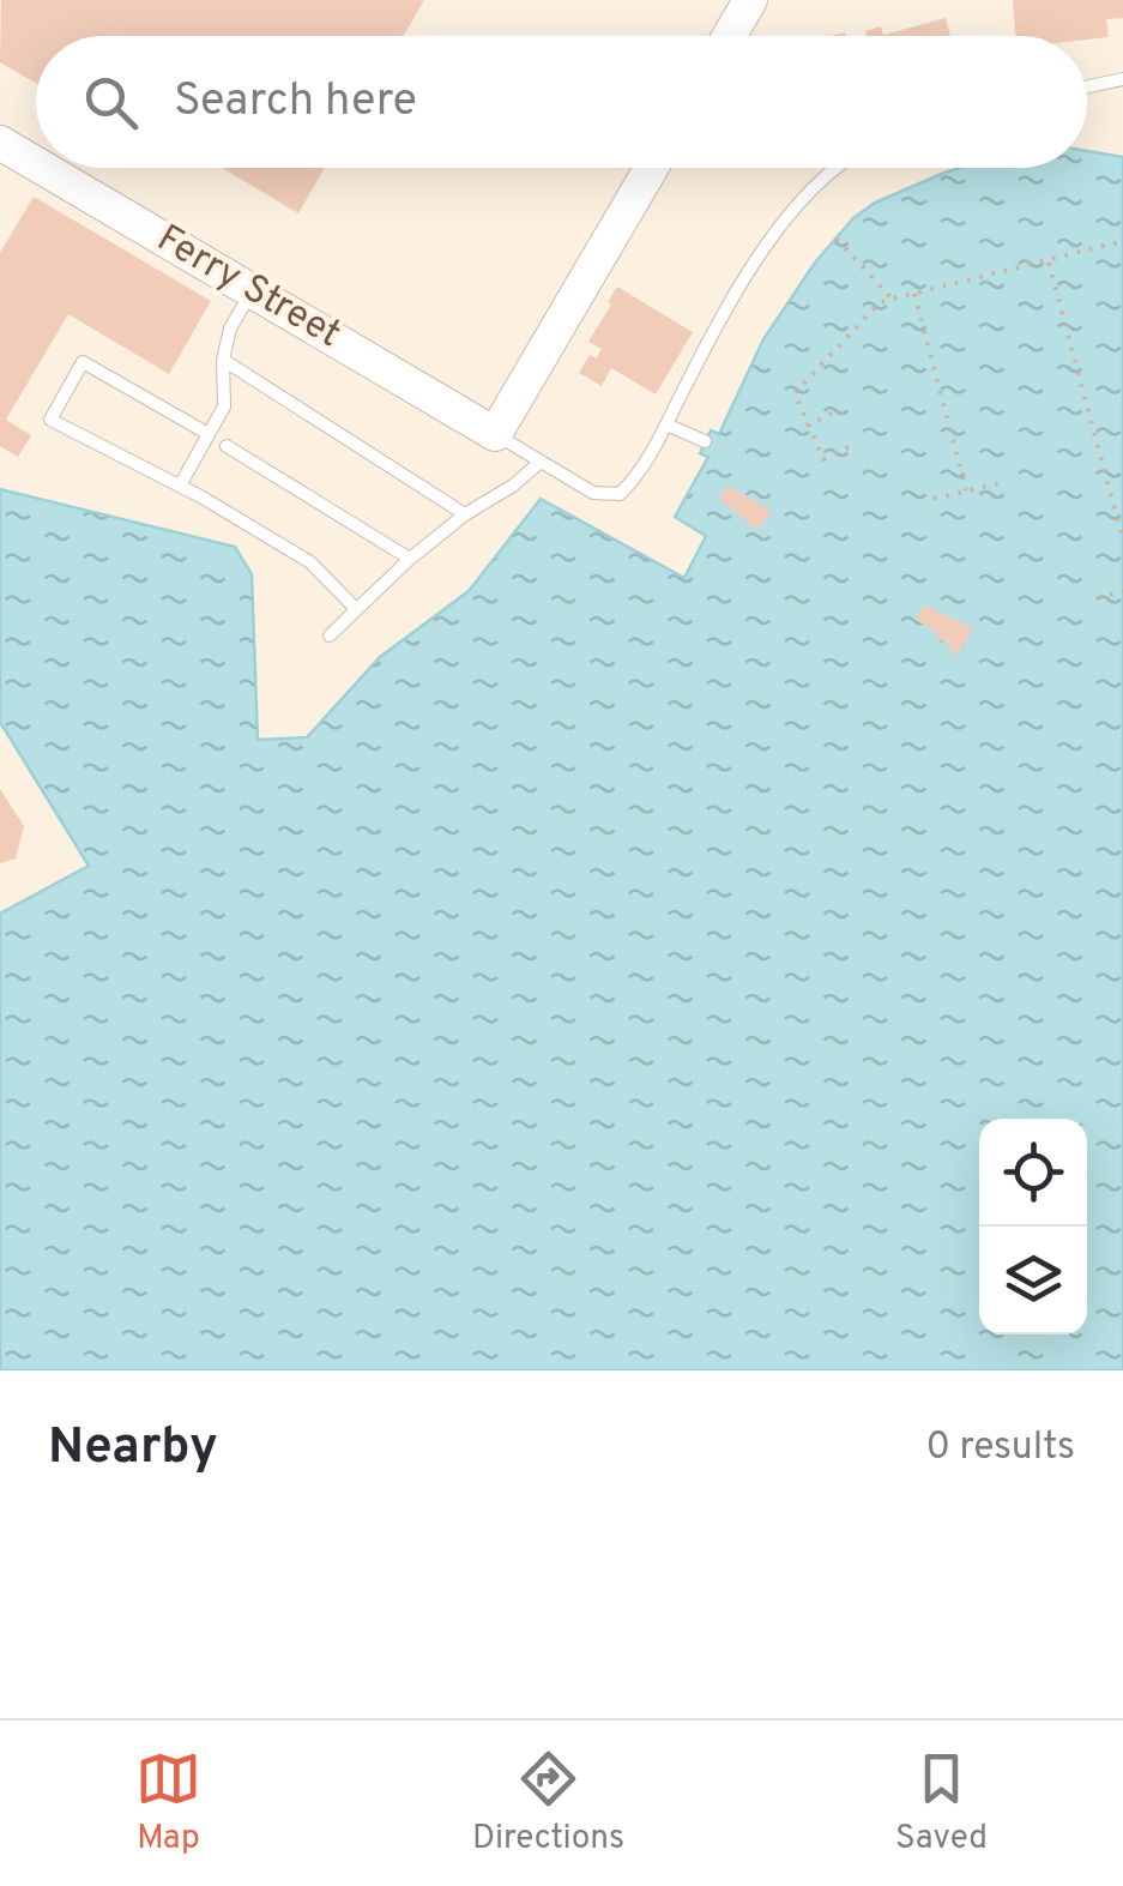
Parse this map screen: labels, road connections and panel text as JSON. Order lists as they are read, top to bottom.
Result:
{
  "streets": {
    "street": ["Ferry Street"]
  },
  "page": {
    "search": "Search here",
    "heading": ["Nearby", "0 results"],
    "nav": ["Map", "Directions", "Saved"]
  }
}
